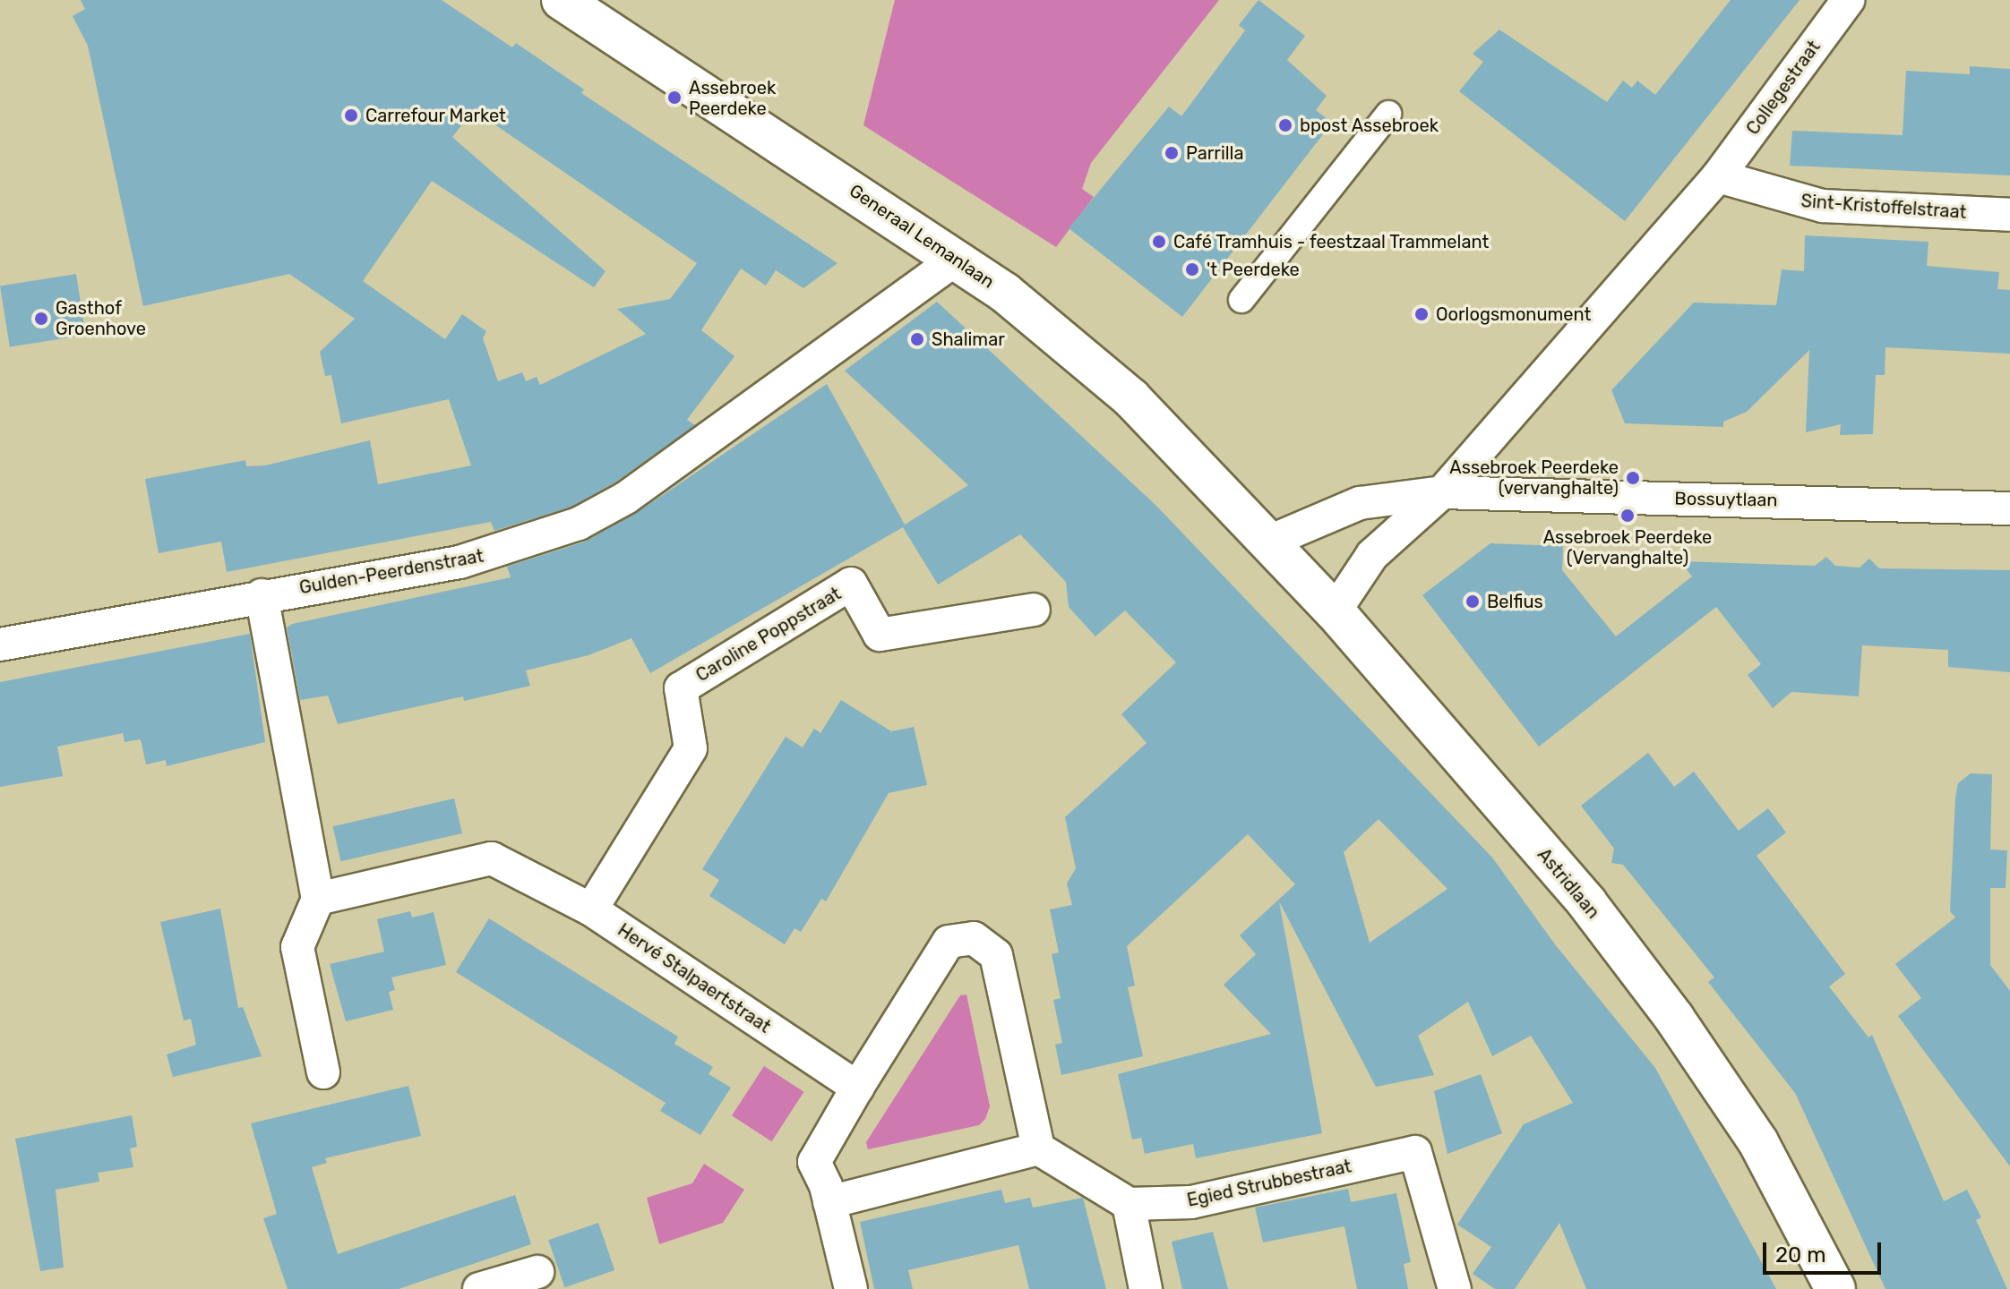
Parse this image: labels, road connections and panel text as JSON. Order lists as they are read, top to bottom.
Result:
{
  "streets": {
    "main road": ["Generaal Lemanlaan", "Astridlaan"],
    "street": [
      "Collegestraat",
      "Sint-Kristoffelstraat",
      "Bossuytlaan",
      "Gulden-Peerdenstraat",
      "Caroline Poppstraat",
      "Hervé Stalpaertstraat",
      "Egied Strubbestraat"
    ]
  },
  "crossings": [
    ["Collegestraat", "Sint-Kristoffelstraat"],
    ["Collegestraat", "Bossuytlaan"],
    ["Generaal Lemanlaan", "Bossuytlaan"],
    ["Generaal Lemanlaan", "Gulden-Peerdenstraat"],
    ["Generaal Lemanlaan", "Astridlaan"],
    ["Bossuytlaan", "Astridlaan"],
    ["Caroline Poppstraat", "Hervé Stalpaertstraat"]
  ],
  "places": [
    "Assebroek Peerdeke",
    "Carrefour Market",
    "bpost Assebroek",
    "Parrilla",
    "Café Tramhuis - feestzaal Trammelant",
    "'t Peerdeke",
    "Oorlogsmonument",
    "Gasthof Groenhove",
    "Shalimar",
    "Assebroek Peerdeke (vervanghalte)",
    "Assebroek Peerdeke (Vervanghalte)",
    "Belfius"
  ],
  "scale_bar": "20 m"
}
